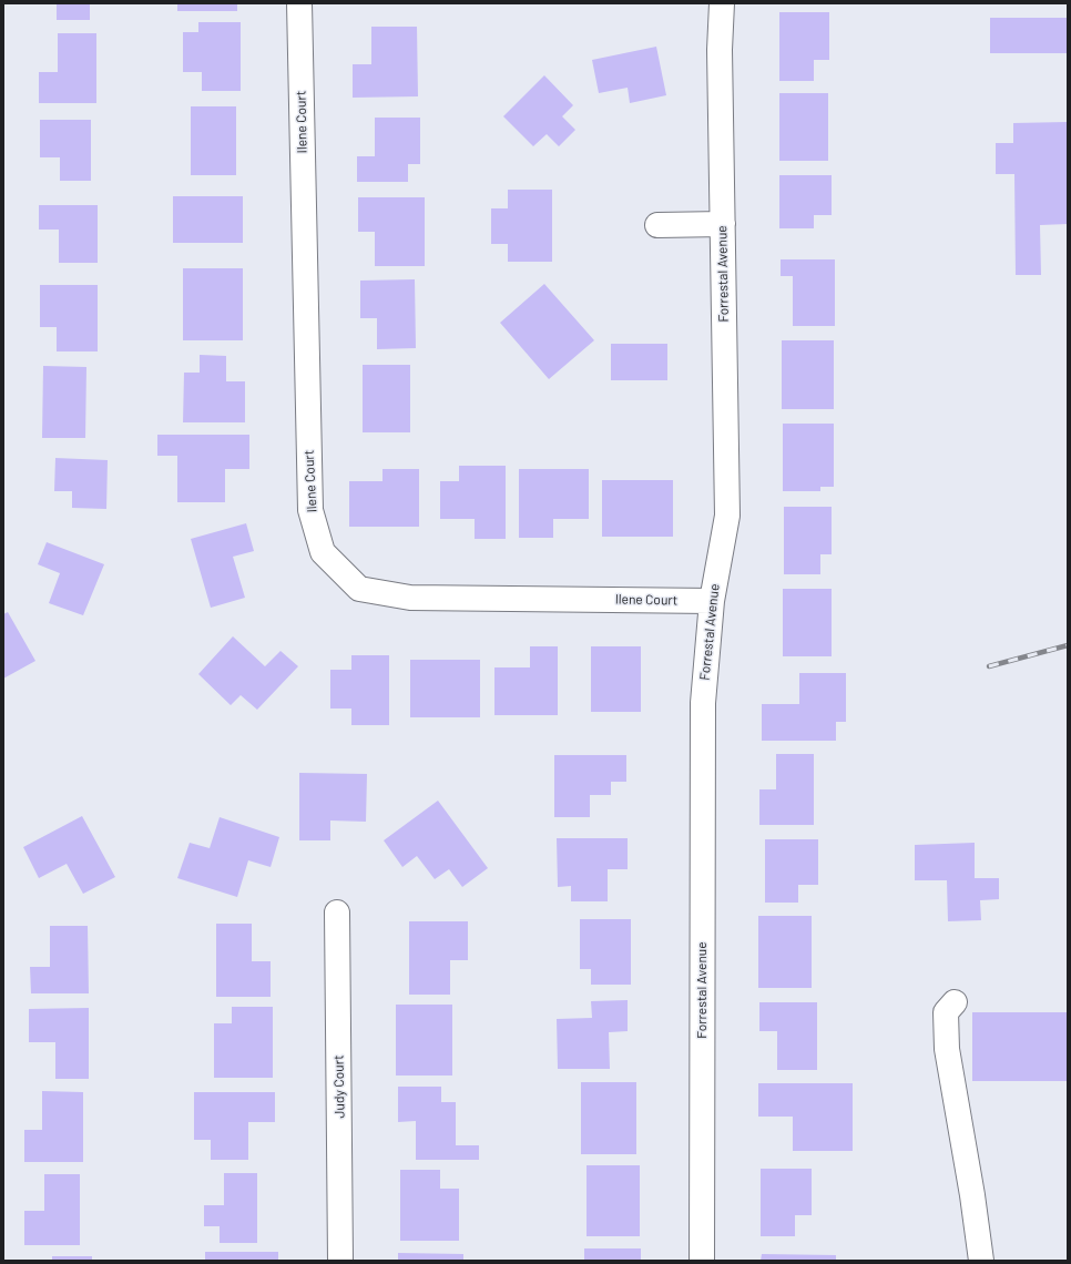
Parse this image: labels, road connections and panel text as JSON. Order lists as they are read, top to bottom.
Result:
{
  "streets": {
    "street": ["Ilene Court", "Forrestal Avenue", "Judy Court"]
  },
  "crossings": [
    ["Ilene Court", "Forrestal Avenue"]
  ]
}
